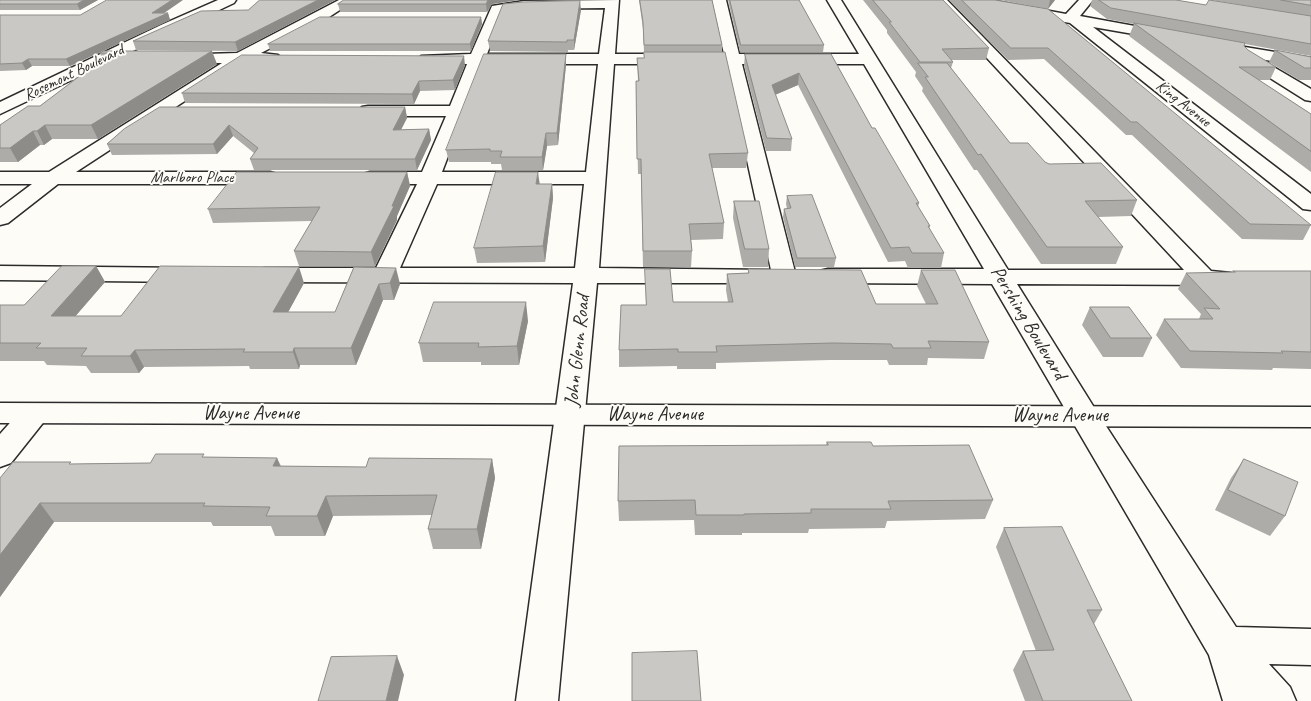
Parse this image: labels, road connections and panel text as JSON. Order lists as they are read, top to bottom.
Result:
{
  "streets": {
    "street": [
      "Rosemont Boulevard",
      "King Avenue",
      "Marlboro Place",
      "Pershing Boulevard",
      "John Glenn Road",
      "Wayne Avenue"
    ]
  },
  "crossings": [
    ["Pershing Boulevard", "Wayne Avenue"],
    ["John Glenn Road", "Wayne Avenue"]
  ]
}
